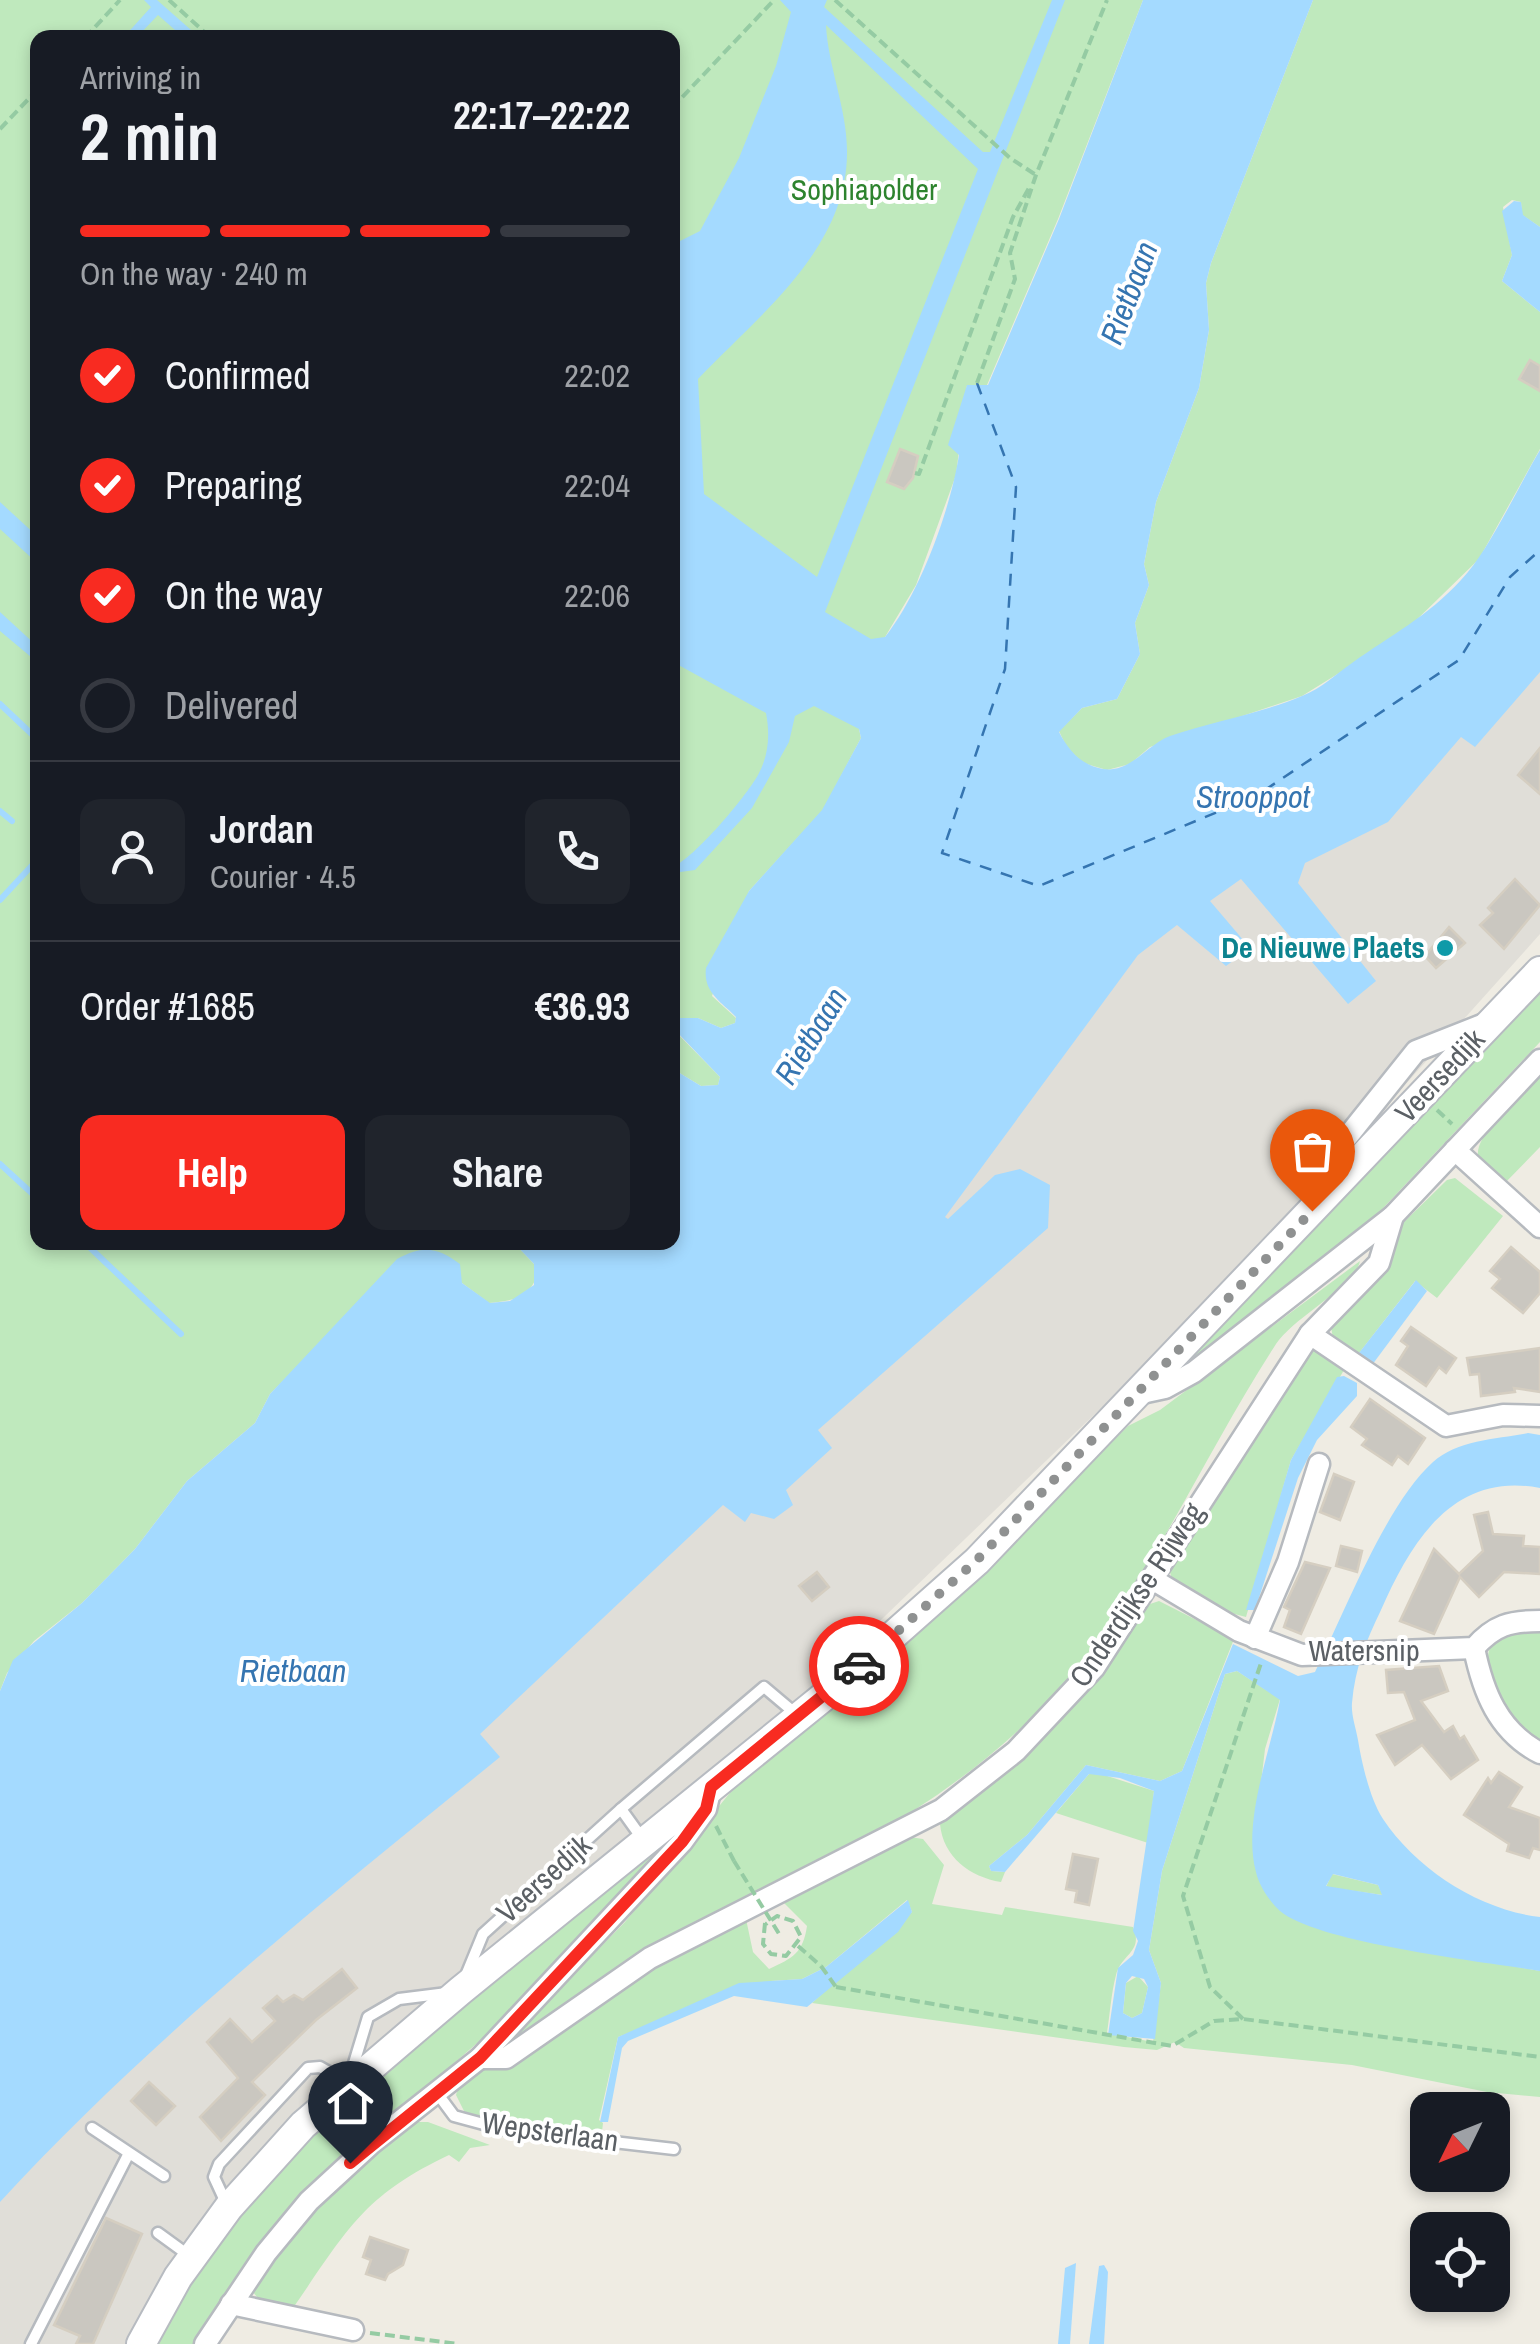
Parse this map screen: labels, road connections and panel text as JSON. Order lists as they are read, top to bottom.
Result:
{
  "streets": {
    "main road": ["Veersedijk"],
    "street": ["Onderdijkse Rijweg", "Watersnip"],
    "lane": ["Wepsterlaan"]
  },
  "crossings": [
    ["Veersedijk", "Onderdijkse Rijweg"],
    ["Onderdijkse Rijweg", "Watersnip"],
    ["Onderdijkse Rijweg", "Wepsterlaan"]
  ],
  "water": ["Rietbaan", "Strooppot"],
  "parks": ["Sophiapolder"],
  "places": ["De Nieuwe Plaets"],
  "north": "bottom left",
  "page": {
    "heading": ["2 min", "Arriving in", "22:17–22:22"],
    "panel": [
      "Jordan",
      "Courier · 4.5",
      "Order #1685",
      "€36.93"
    ],
    "bar": "On the way · 240 m",
    "list": [
      ["Confirmed", "22:02"],
      ["Preparing", "22:04"],
      ["On the way", "22:06"],
      "Delivered"
    ],
    "buttons": ["Help", "Share"]
  }
}
